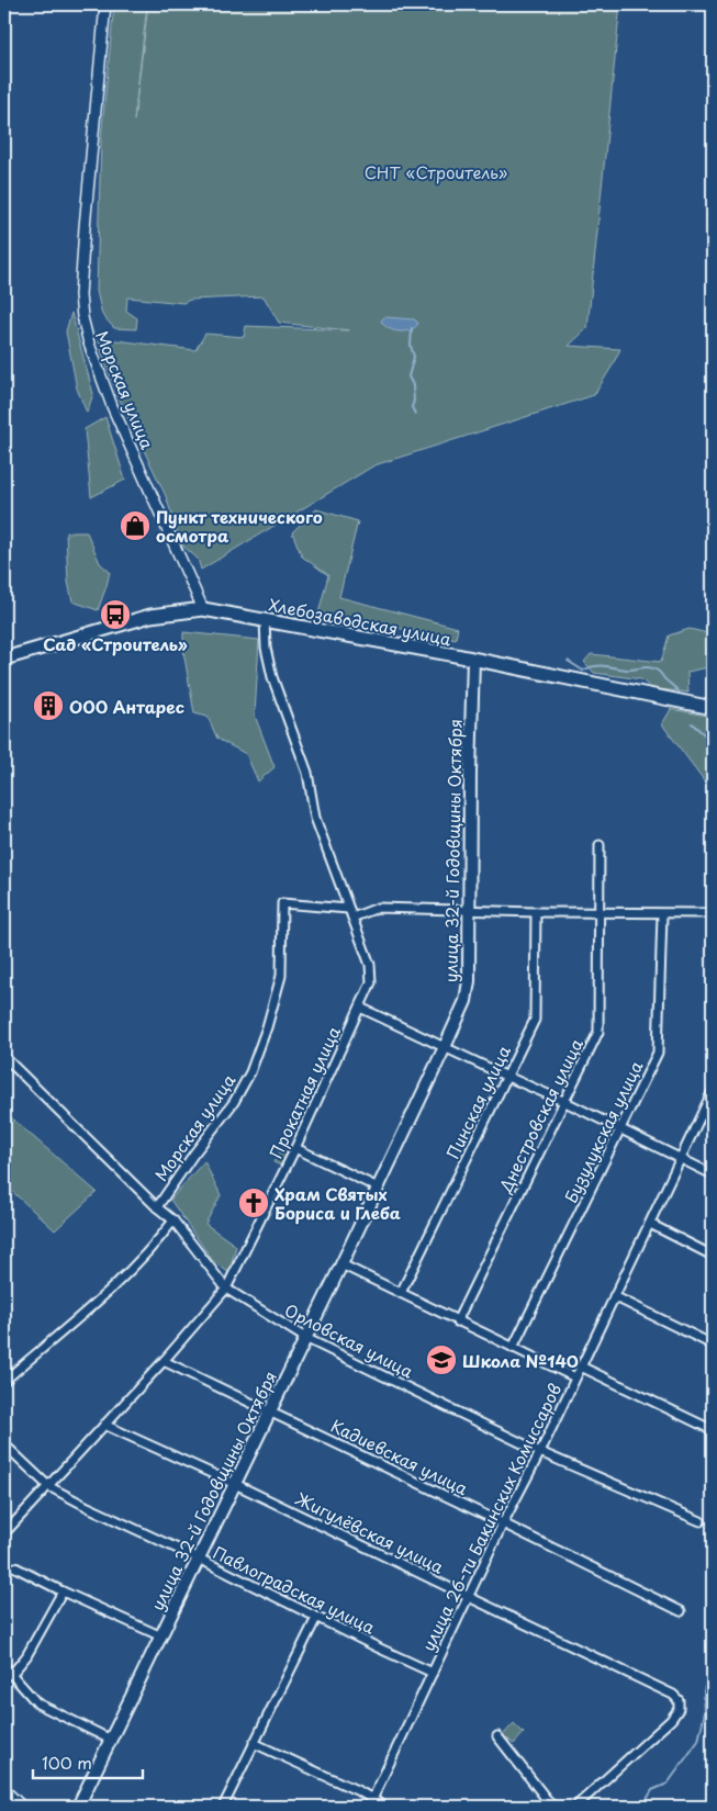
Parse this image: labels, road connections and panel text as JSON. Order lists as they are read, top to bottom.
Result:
{
  "streets": {
    "main road": ["Хлебозаводская улица", "улица 32-й Годовщины Октября"],
    "street": [
      "Морская улица",
      "Прокатная улица",
      "Пинская улица",
      "Днестровская улица",
      "Бузулукская улица",
      "Орловская улица",
      "Кадиевская улица",
      "улица 26-ти Бакинских Комиссаров",
      "Жигулёвская улица",
      "Павлоградская улица"
    ]
  },
  "crossings": [
    ["Морская улица", "Хлебозаводская улица"],
    ["Морская улица", "Прокатная улица"],
    ["Хлебозаводская улица", "улица 32-й Годовщины Октября"],
    ["Хлебозаводская улица", "Прокатная улица"],
    ["улица 32-й Годовщины Октября", "Орловская улица"],
    ["улица 32-й Годовщины Октября", "Кадиевская улица"],
    ["улица 32-й Годовщины Октября", "Жигулёвская улица"],
    ["улица 32-й Годовщины Октября", "Павлоградская улица"],
    ["Прокатная улица", "Орловская улица"],
    ["Прокатная улица", "Кадиевская улица"],
    ["Прокатная улица", "Жигулёвская улица"],
    ["Прокатная улица", "Павлоградская улица"],
    ["Орловская улица", "улица 26-ти Бакинских Комиссаров"],
    ["Кадиевская улица", "улица 26-ти Бакинских Комиссаров"],
    ["улица 26-ти Бакинских Комиссаров", "Жигулёвская улица"],
    ["улица 26-ти Бакинских Комиссаров", "Павлоградская улица"]
  ],
  "parks": ["СНТ «Строитель»"],
  "places": {
    "shop": ["Пункт технического осмотра"],
    "bus stop": ["Сад «Строитель»"],
    "building": ["ООО Антарес"],
    "church": ["Храм Святых Бориса и Глеба"],
    "school or university": ["Школа №140"]
  },
  "scale_bar": "100 m"
}
